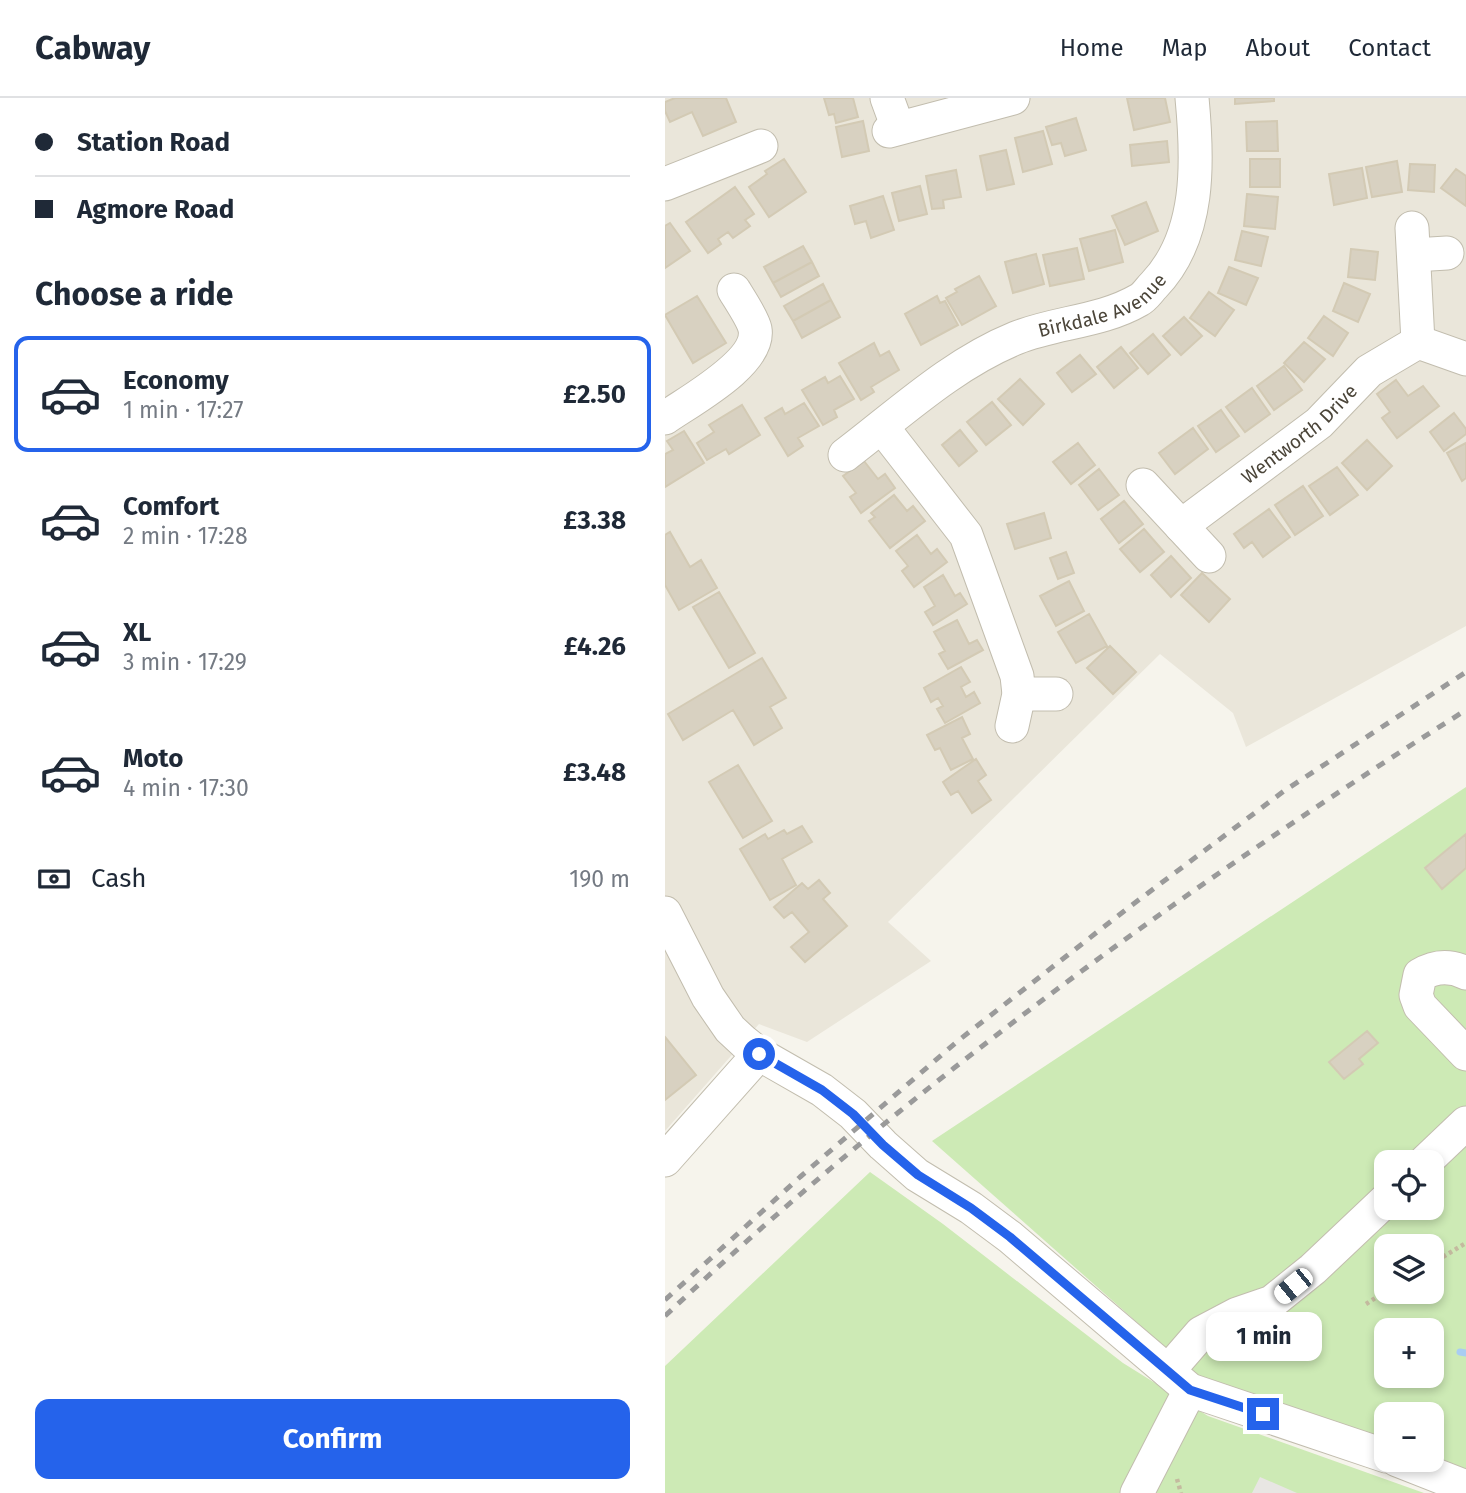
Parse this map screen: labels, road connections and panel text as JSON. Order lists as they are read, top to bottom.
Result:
{
  "streets": {
    "street": ["Birkdale Avenue", "Wentworth Drive"]
  },
  "page": {
    "header": "Cabway",
    "nav": [
      "Home",
      "Map",
      "About",
      "Contact"
    ],
    "banner": ["Station Road", "Agmore Road"],
    "heading": "Choose a ride",
    "list": [
      {
        "name": "Economy",
        "note": "1 min · 17:27",
        "value": "£2.50"
      },
      {
        "name": "Comfort",
        "note": "2 min · 17:28",
        "value": "£3.38"
      },
      {
        "name": "XL",
        "note": "3 min · 17:29",
        "value": "£4.26"
      },
      {
        "name": "Moto",
        "note": "4 min · 17:30",
        "value": "£3.48"
      }
    ],
    "pay": ["Cash", "190 m"],
    "map_buttons": ["+", "−"],
    "bubble": "1 min",
    "buttons": "Confirm"
  }
}
